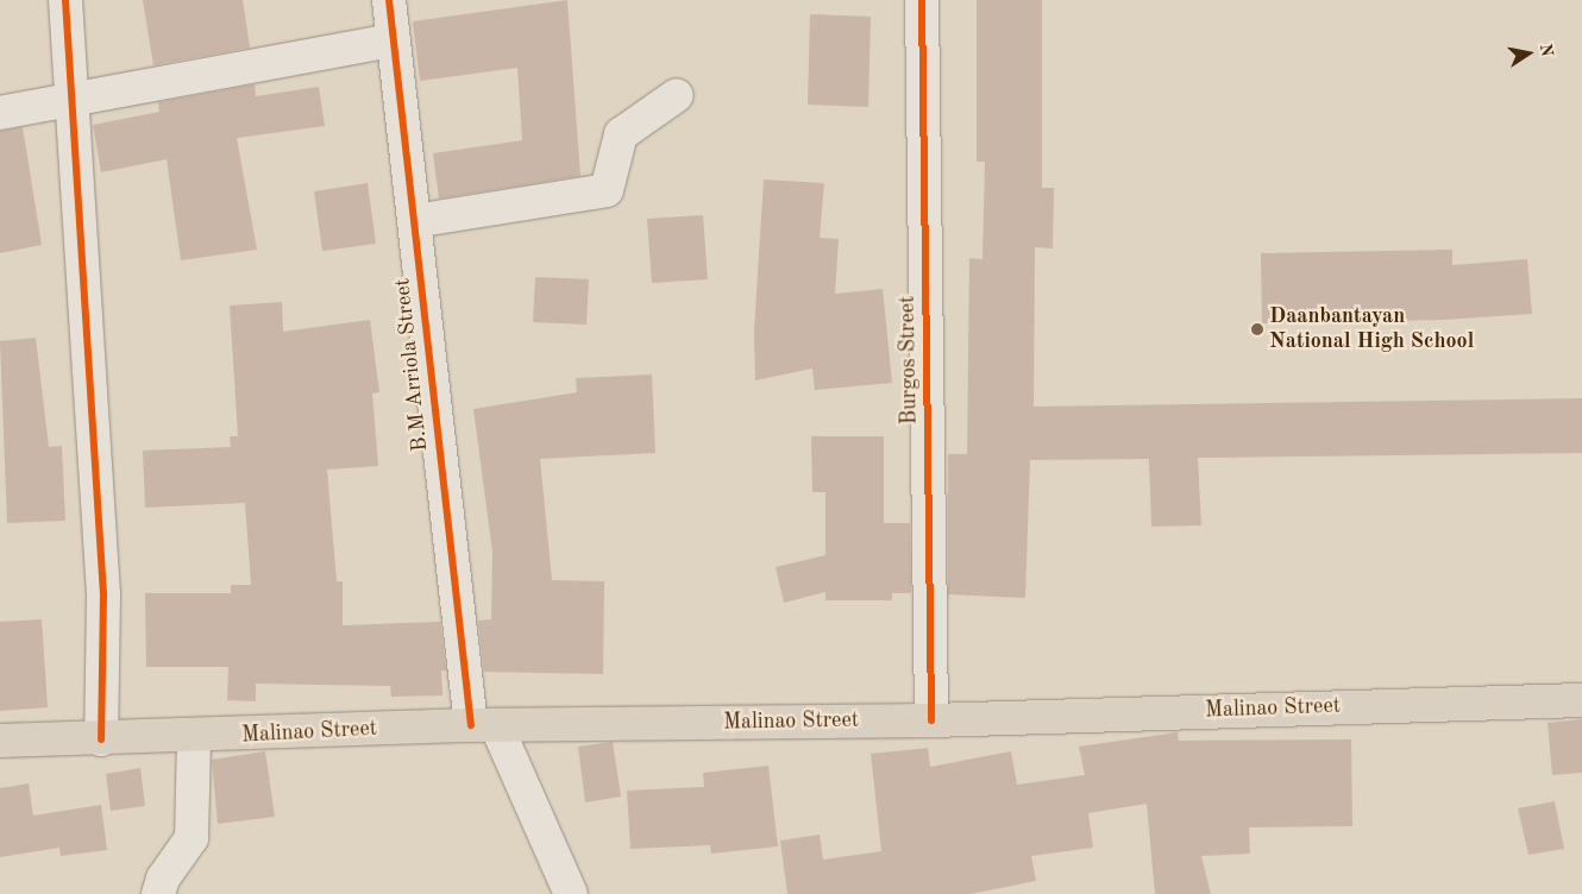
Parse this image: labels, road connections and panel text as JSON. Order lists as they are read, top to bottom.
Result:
{
  "streets": {
    "main road": ["Malinao Street"],
    "street": ["Burgos Street", "B.M Arriola Street"]
  },
  "crossings": [
    ["Burgos Street", "Malinao Street"],
    ["B.M Arriola Street", "Malinao Street"]
  ],
  "places": ["Daanbantayan National High School"],
  "north": "right"
}
